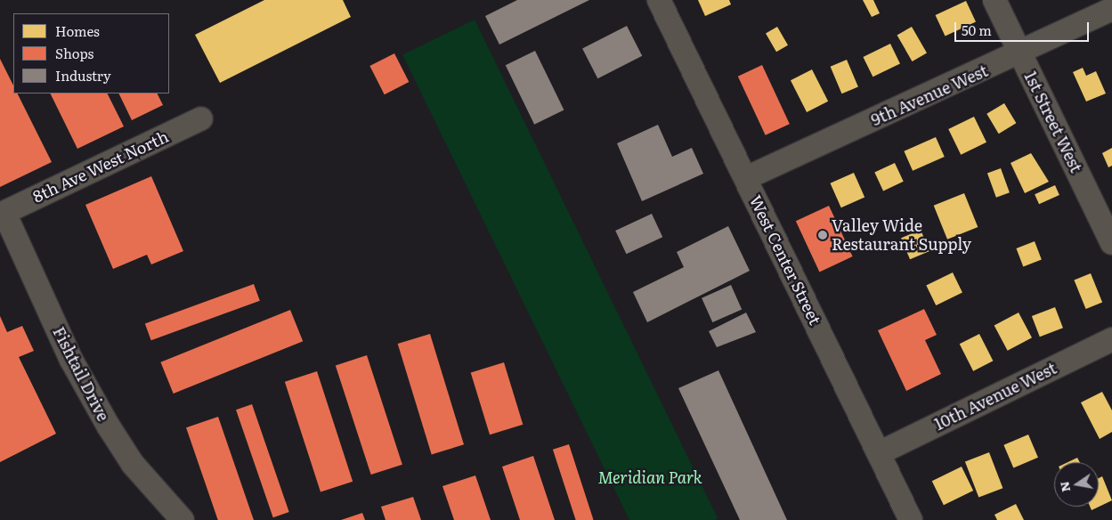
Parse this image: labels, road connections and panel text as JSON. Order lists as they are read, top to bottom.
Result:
{
  "streets": {
    "street": [
      "9th Avenue West",
      "1st Street West",
      "8th Ave West North",
      "West Center Street",
      "Fishtail Drive",
      "10th Avenue West"
    ]
  },
  "crossings": [
    ["9th Avenue West", "1st Street West"],
    ["9th Avenue West", "West Center Street"],
    ["8th Ave West North", "Fishtail Drive"],
    ["West Center Street", "10th Avenue West"]
  ],
  "parks": ["Meridian Park"],
  "places": ["Valley Wide Restaurant Supply"],
  "legend": ["Homes", "Shops", "Industry"],
  "scale_bar": "50 m",
  "north": "left"
}
